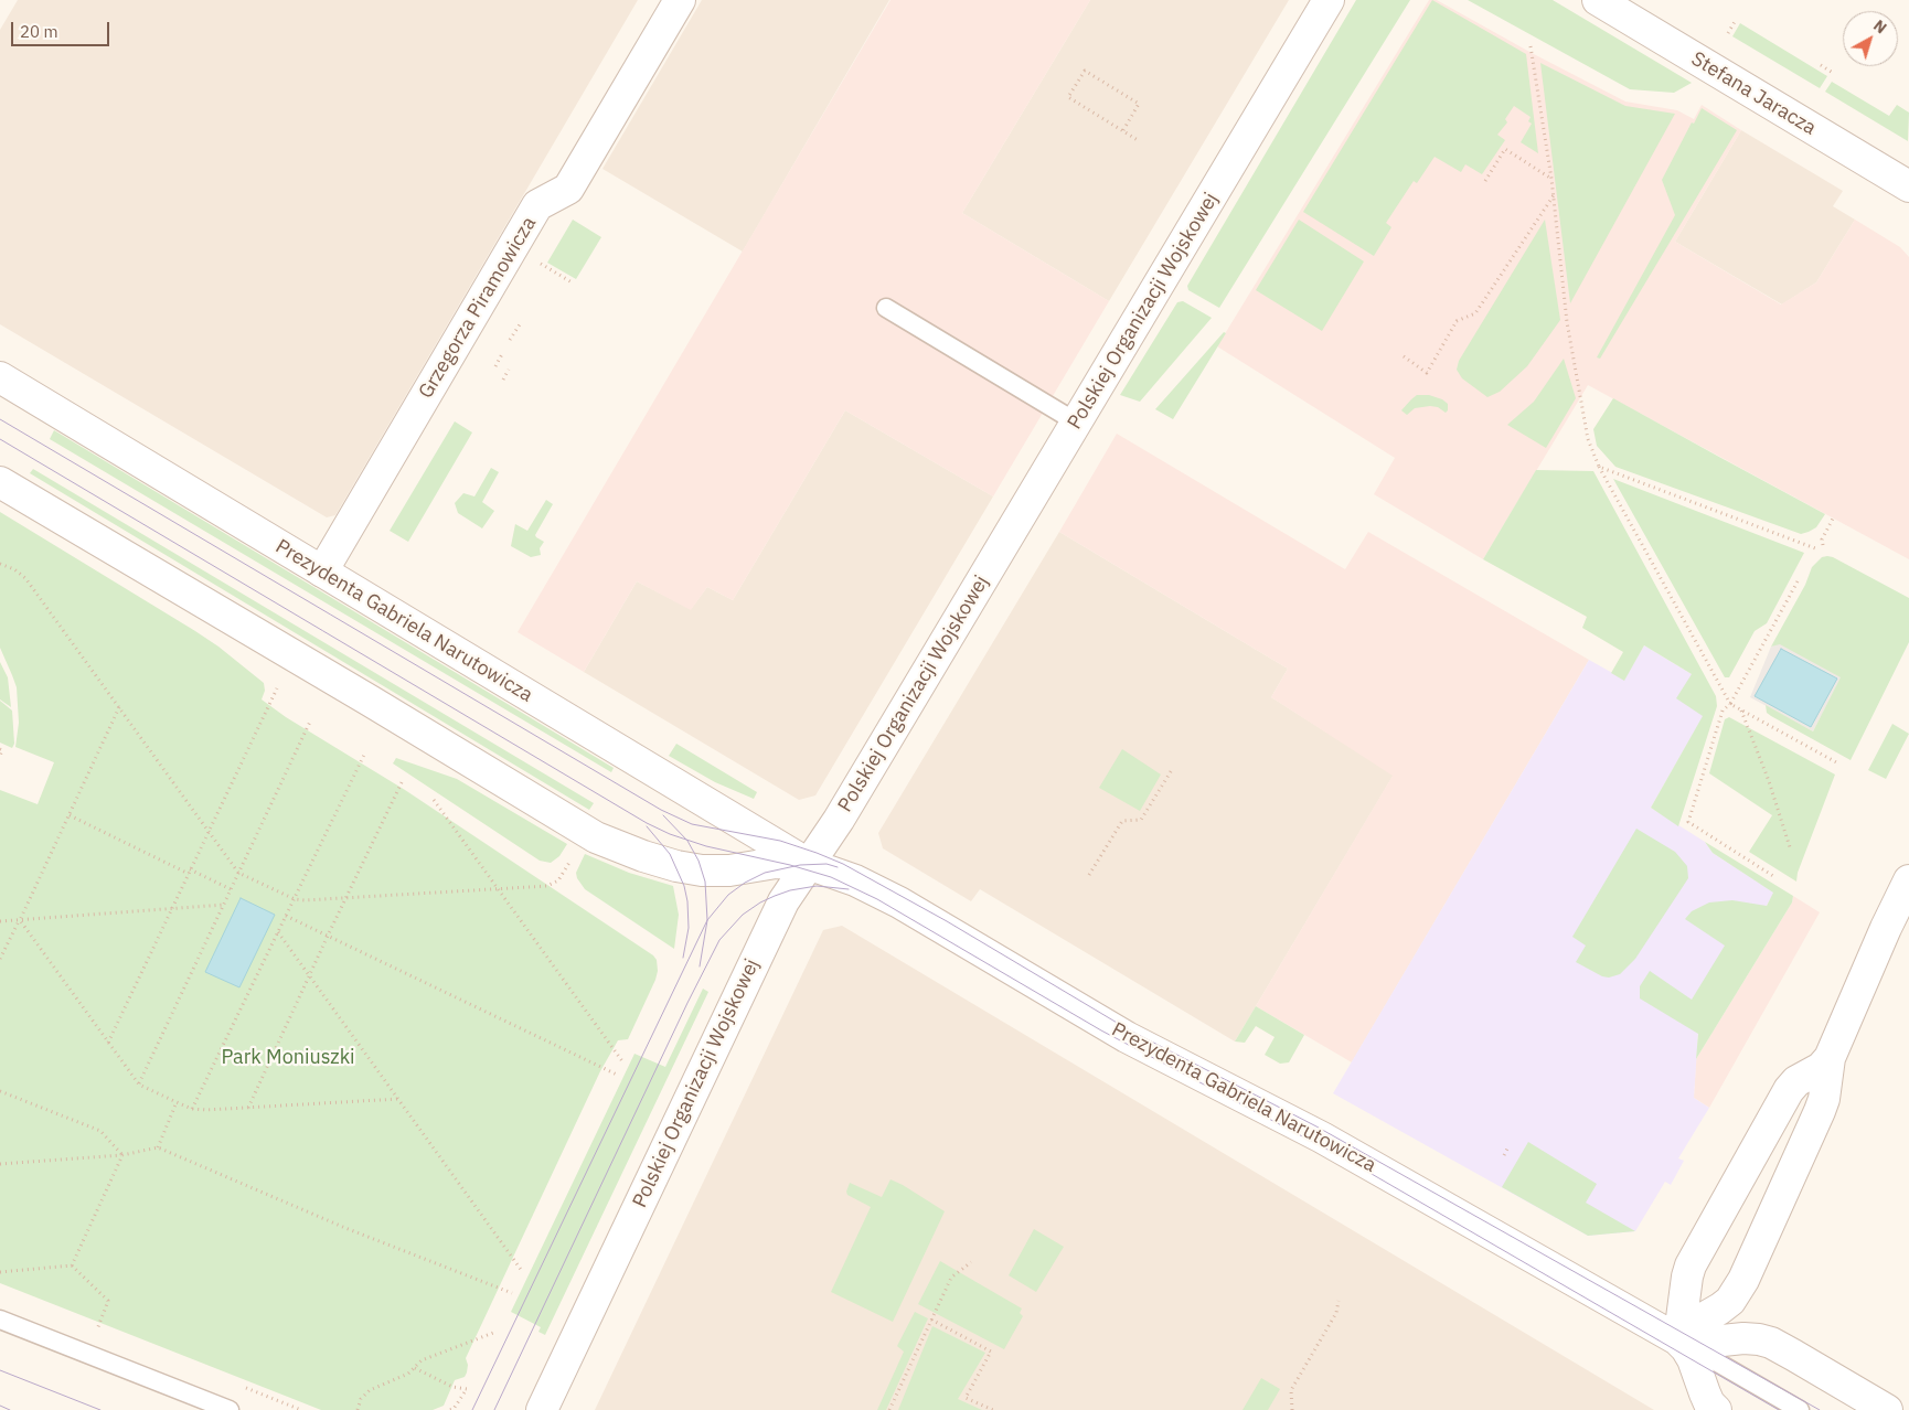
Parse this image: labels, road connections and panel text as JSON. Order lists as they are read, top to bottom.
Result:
{
  "streets": {
    "street": [
      "Stefana Jaracza",
      "Grzegorza Piramowicza",
      "Polskiej Organizacji Wojskowej",
      "Prezydenta Gabriela Narutowicza"
    ]
  },
  "crossings": [
    ["Grzegorza Piramowicza", "Prezydenta Gabriela Narutowicza"],
    ["Polskiej Organizacji Wojskowej", "Prezydenta Gabriela Narutowicza"]
  ],
  "parks": ["Park Moniuszki"],
  "scale_bar": "20 m",
  "north": "top right"
}
